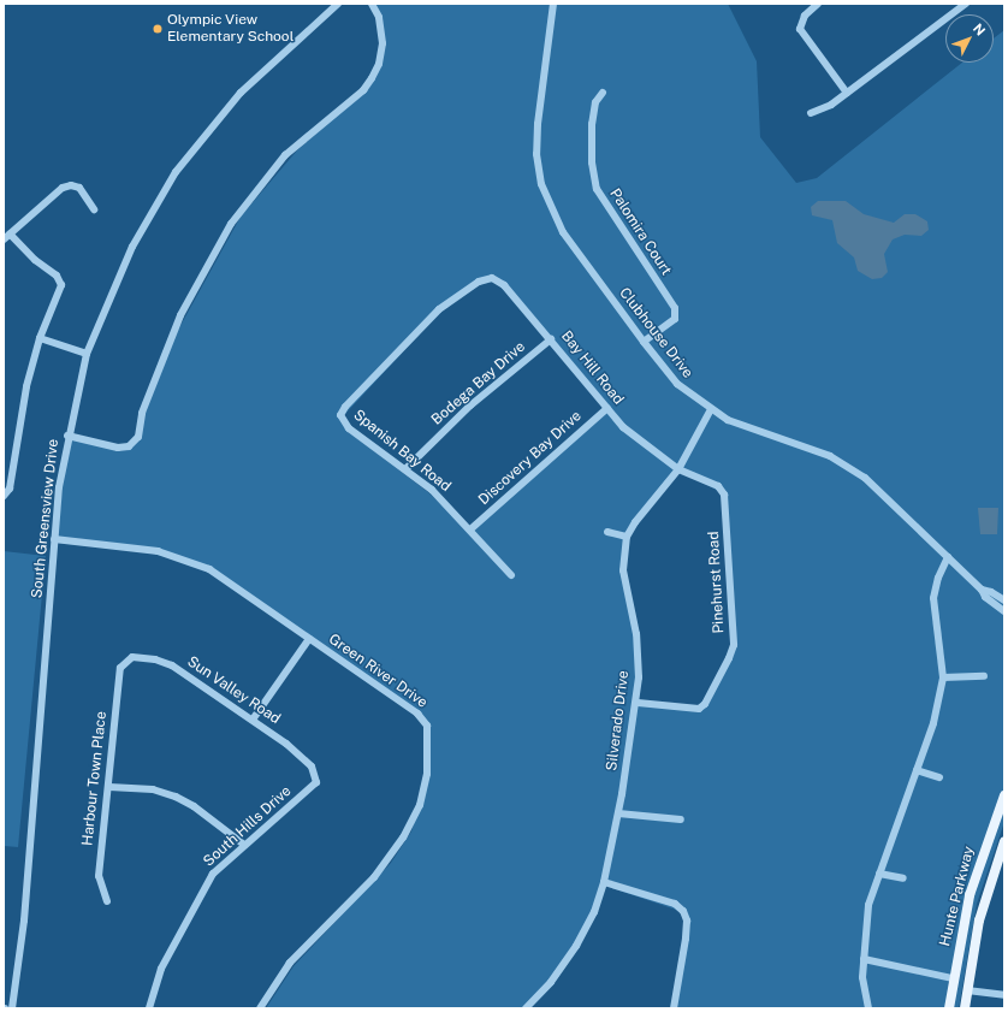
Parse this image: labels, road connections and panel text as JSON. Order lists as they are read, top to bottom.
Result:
{
  "streets": {
    "main road": ["Hunte Parkway"],
    "street": [
      "Palomira Court",
      "Clubhouse Drive",
      "Bay Hill Road",
      "Bodega Bay Drive",
      "Spanish Bay Road",
      "Discovery Bay Drive",
      "South Greensview Drive",
      "Pinehurst Road",
      "Green River Drive",
      "Sun Valley Road",
      "Silverado Drive",
      "Harbour Town Place",
      "South Hills Drive"
    ]
  },
  "crossings": [
    ["Palomira Court", "Clubhouse Drive"],
    ["Clubhouse Drive", "Silverado Drive"],
    ["Bay Hill Road", "Bodega Bay Drive"],
    ["Bay Hill Road", "Spanish Bay Road"],
    ["Bay Hill Road", "Discovery Bay Drive"],
    ["Bay Hill Road", "Pinehurst Road"],
    ["Bay Hill Road", "Silverado Drive"],
    ["Bodega Bay Drive", "Spanish Bay Road"],
    ["Spanish Bay Road", "Discovery Bay Drive"],
    ["South Greensview Drive", "Green River Drive"],
    ["Pinehurst Road", "Silverado Drive"],
    ["Sun Valley Road", "Harbour Town Place"],
    ["Sun Valley Road", "South Hills Drive"]
  ],
  "places": ["Olympic View Elementary School"],
  "north": "top right"
}
